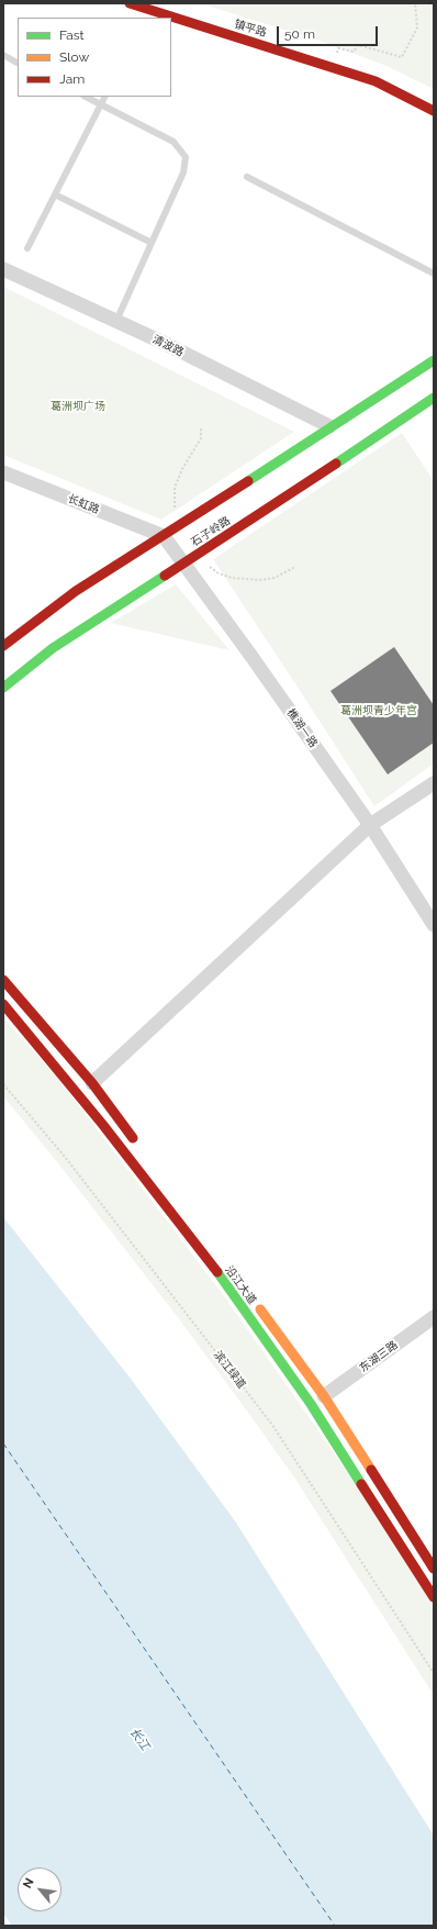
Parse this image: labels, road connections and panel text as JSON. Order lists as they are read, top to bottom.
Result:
{
  "streets": {
    "main road": ["镇平路", "石子岭路", "沿江大道"],
    "street": [
      "清波路",
      "长虹路",
      "樵湖一路",
      "东湖三路"
    ],
    "path": ["滨江绿道"]
  },
  "crossings": [
    ["清波路", "石子岭路"],
    ["长虹路", "石子岭路"],
    ["长虹路", "樵湖一路"],
    ["石子岭路", "樵湖一路"],
    ["沿江大道", "东湖三路"]
  ],
  "water": ["长江"],
  "parks": ["葛洲坝广场", "葛洲坝青少年宫"],
  "legend": ["Fast", "Slow", "Jam"],
  "scale_bar": "50 m",
  "north": "top left"
}
